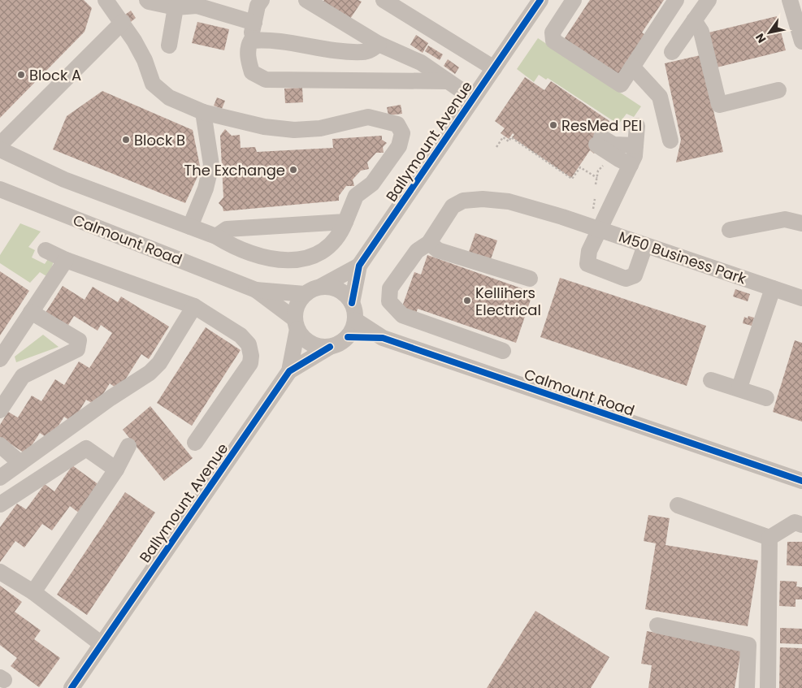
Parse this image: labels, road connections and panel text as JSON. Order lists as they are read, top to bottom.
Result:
{
  "streets": {
    "street": ["Ballymount Avenue", "Calmount Road", "M50 Business Park"]
  },
  "crossings": [
    ["Ballymount Avenue", "Calmount Road"]
  ],
  "places": [
    "Block A",
    "ResMed PEI",
    "Block B",
    "The Exchange",
    "Kellihers Electrical"
  ],
  "north": "bottom left"
}
